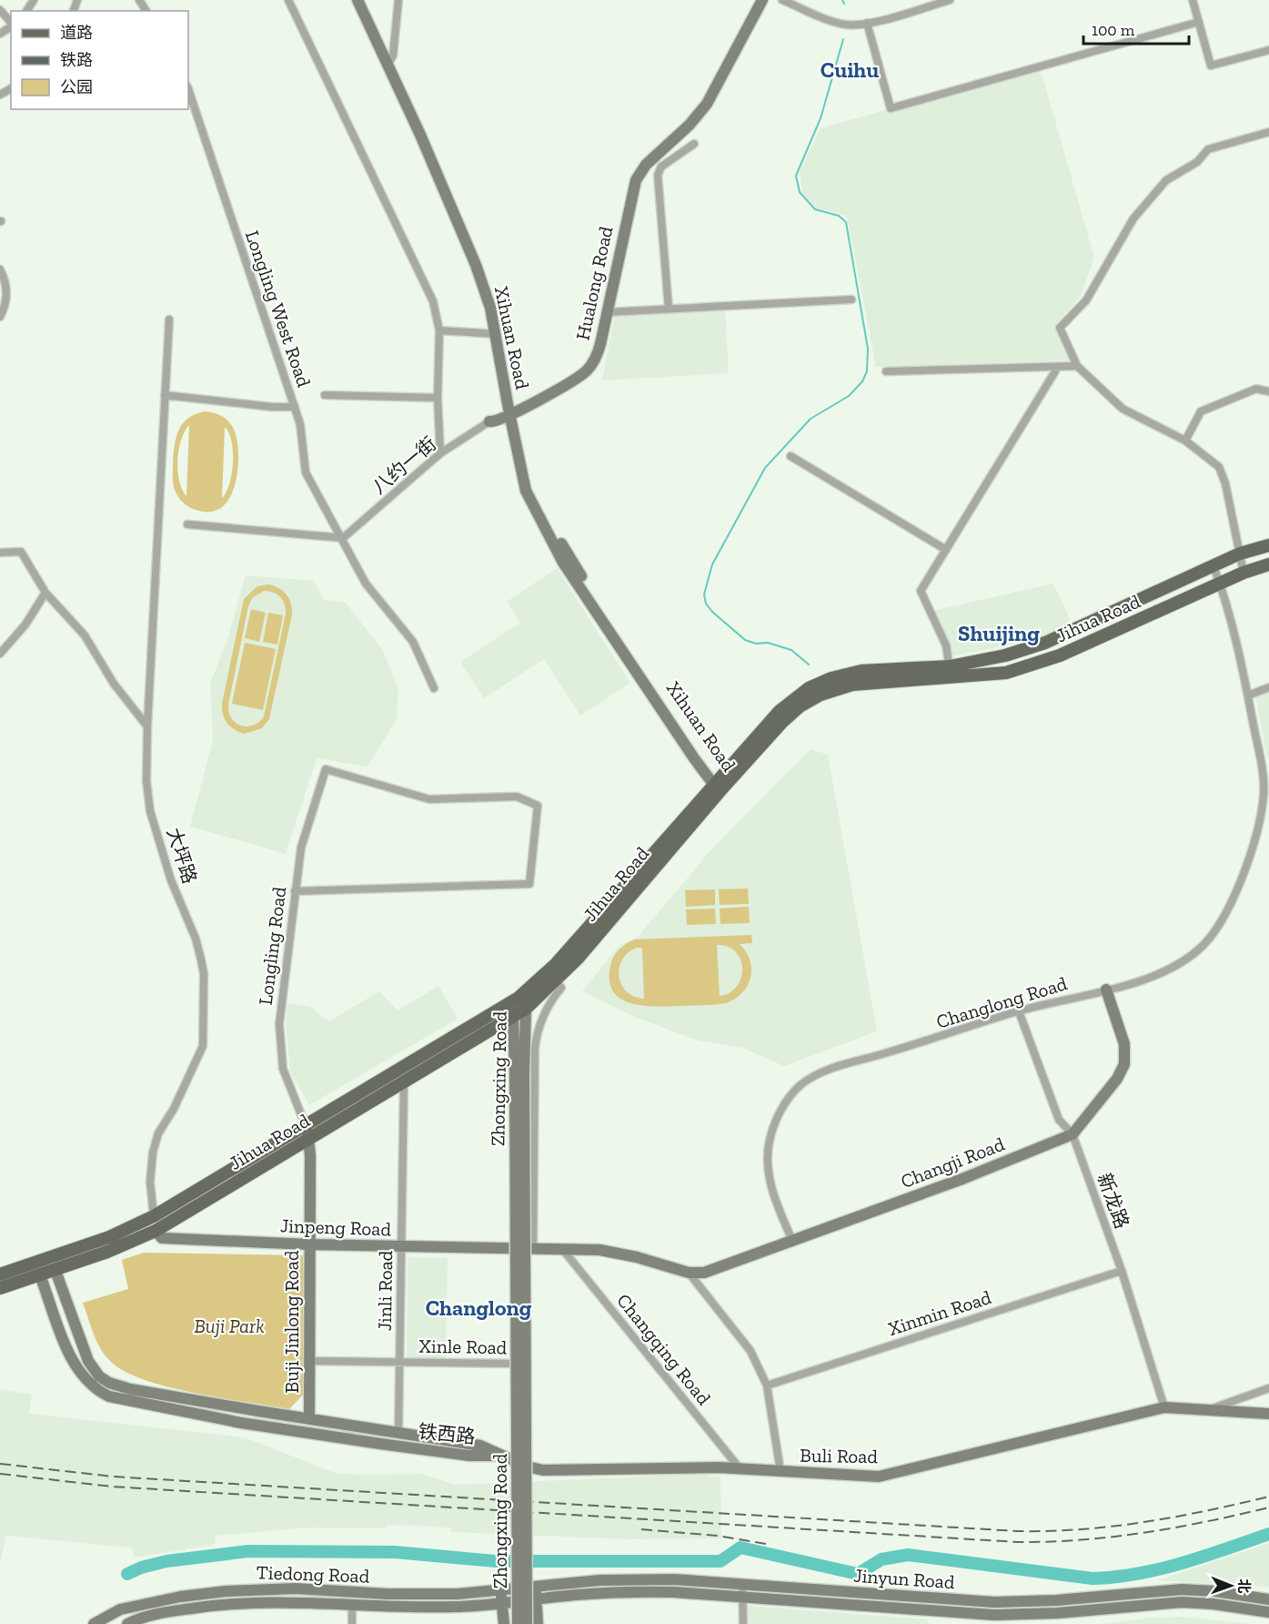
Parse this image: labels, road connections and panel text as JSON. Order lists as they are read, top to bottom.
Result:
{
  "streets": {
    "main road": [
      "Hualong Road",
      "Xihuan Road",
      "Jihua Road",
      "Zhongxing Road",
      "Changji Road",
      "Jinpeng Road",
      "Buji Jinlong Road",
      "铁西路",
      "Buli Road",
      "Tiedong Road",
      "Jinyun Road"
    ],
    "street": [
      "Longling West Road",
      "八约一街",
      "大坪路",
      "Longling Road",
      "Changlong Road",
      "新龙路",
      "Jinli Road",
      "Xinmin Road",
      "Xinle Road",
      "Changqing Road"
    ]
  },
  "crossings": [
    ["Hualong Road", "Xihuan Road"],
    ["Hualong Road", "八约一街"],
    ["Longling West Road", "八约一街"],
    ["Xihuan Road", "Jihua Road"],
    ["Jihua Road", "大坪路"],
    ["Jihua Road", "Longling Road"],
    ["Jihua Road", "Changlong Road"],
    ["Jihua Road", "Zhongxing Road"],
    ["Jihua Road", "Jinpeng Road"],
    ["Jihua Road", "Jinli Road"],
    ["Jihua Road", "Buji Jinlong Road"],
    ["Jihua Road", "铁西路"],
    ["Longling Road", "Buji Jinlong Road"],
    ["Changlong Road", "Changji Road"],
    ["Changlong Road", "新龙路"],
    ["Changji Road", "新龙路"],
    ["Changji Road", "Jinpeng Road"],
    ["新龙路", "Xinmin Road"],
    ["新龙路", "Buli Road"],
    ["Jinpeng Road", "Jinli Road"],
    ["Jinpeng Road", "Buji Jinlong Road"],
    ["Jinpeng Road", "Changqing Road"],
    ["Jinli Road", "Xinle Road"],
    ["Jinli Road", "铁西路"],
    ["Buji Jinlong Road", "Xinle Road"],
    ["Buji Jinlong Road", "铁西路"],
    ["Changqing Road", "Buli Road"],
    ["铁西路", "Buli Road"],
    ["Tiedong Road", "Jinyun Road"]
  ],
  "districts": ["Cuihu", "Shuijing", "Changlong"],
  "parks": ["Buji Park"],
  "legend": ["道路", "铁路", "公园"],
  "scale_bar": "100 m",
  "north": "right"
}
